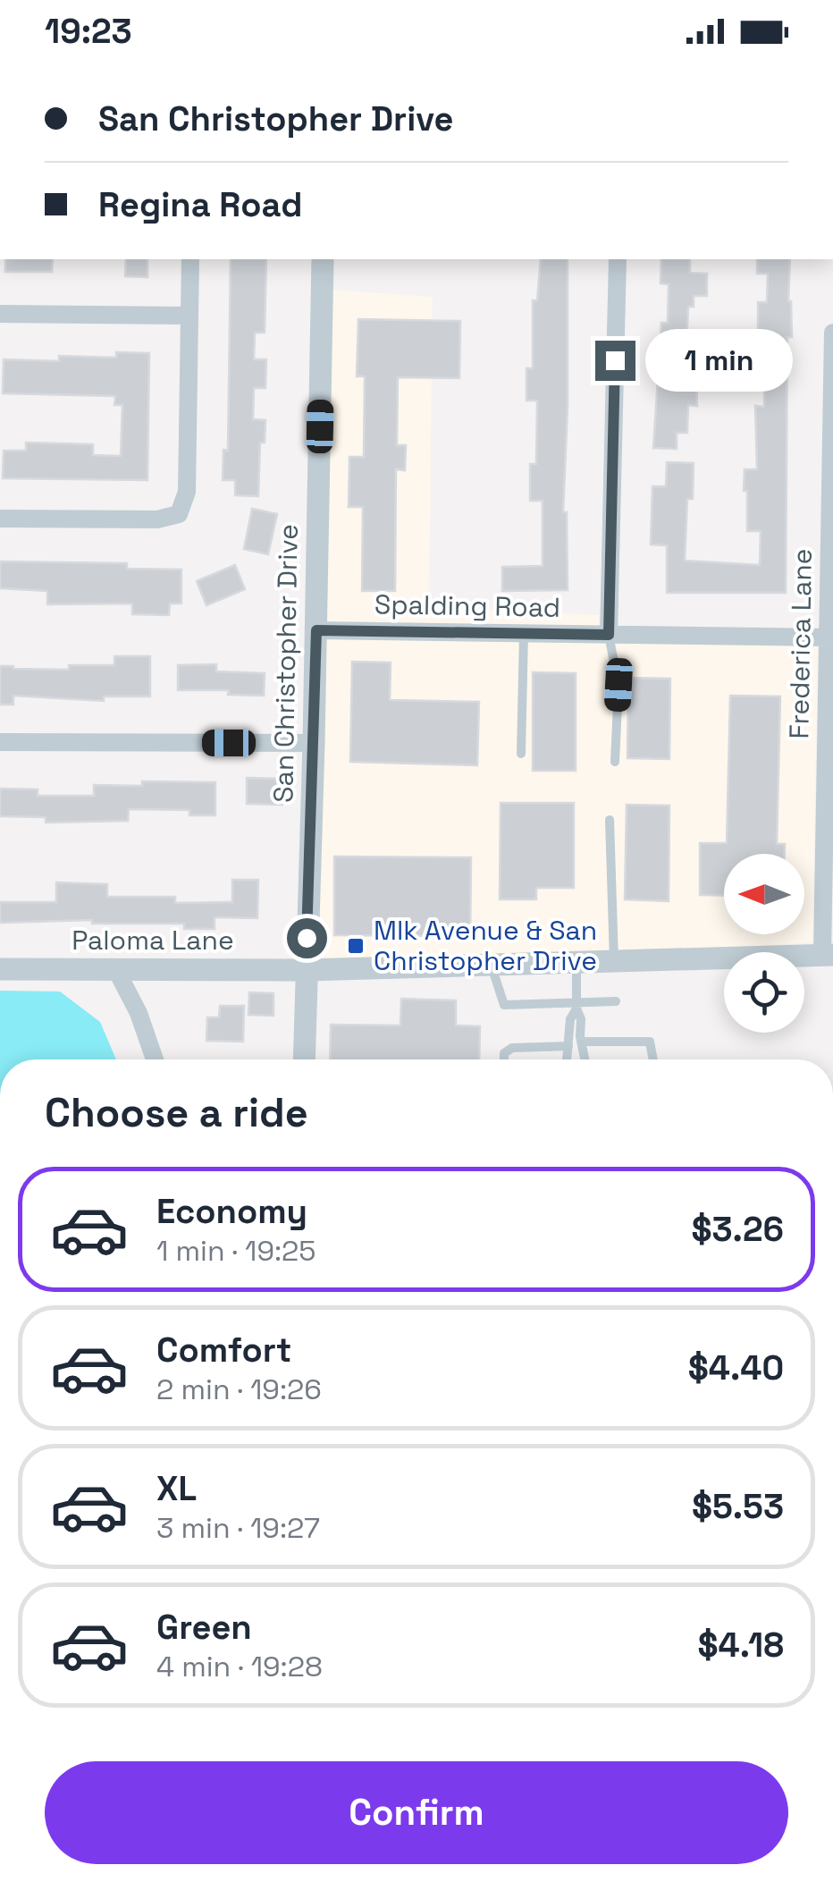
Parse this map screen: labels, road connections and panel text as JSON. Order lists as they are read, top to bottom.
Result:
{
  "streets": {
    "street": [
      "Spalding Road",
      "Frederica Lane",
      "San Christopher Drive",
      "Paloma Lane"
    ]
  },
  "crossings": [
    ["Spalding Road", "Frederica Lane"],
    ["Spalding Road", "San Christopher Drive"],
    ["Frederica Lane", "Paloma Lane"],
    ["San Christopher Drive", "Paloma Lane"]
  ],
  "places": {
    "transit": ["Mlk Avenue & San Christopher Drive"]
  },
  "north": "left",
  "page": {
    "status": "19:23",
    "banner": ["San Christopher Drive", "Regina Road"],
    "bubble": "1 min",
    "heading": "Choose a ride",
    "list": [
      {
        "name": "Economy",
        "note": "1 min · 19:25",
        "value": "$3.26"
      },
      {
        "name": "Comfort",
        "note": "2 min · 19:26",
        "value": "$4.40"
      },
      {
        "name": "XL",
        "note": "3 min · 19:27",
        "value": "$5.53"
      },
      {
        "name": "Green",
        "note": "4 min · 19:28",
        "value": "$4.18"
      }
    ],
    "buttons": "Confirm"
  }
}
